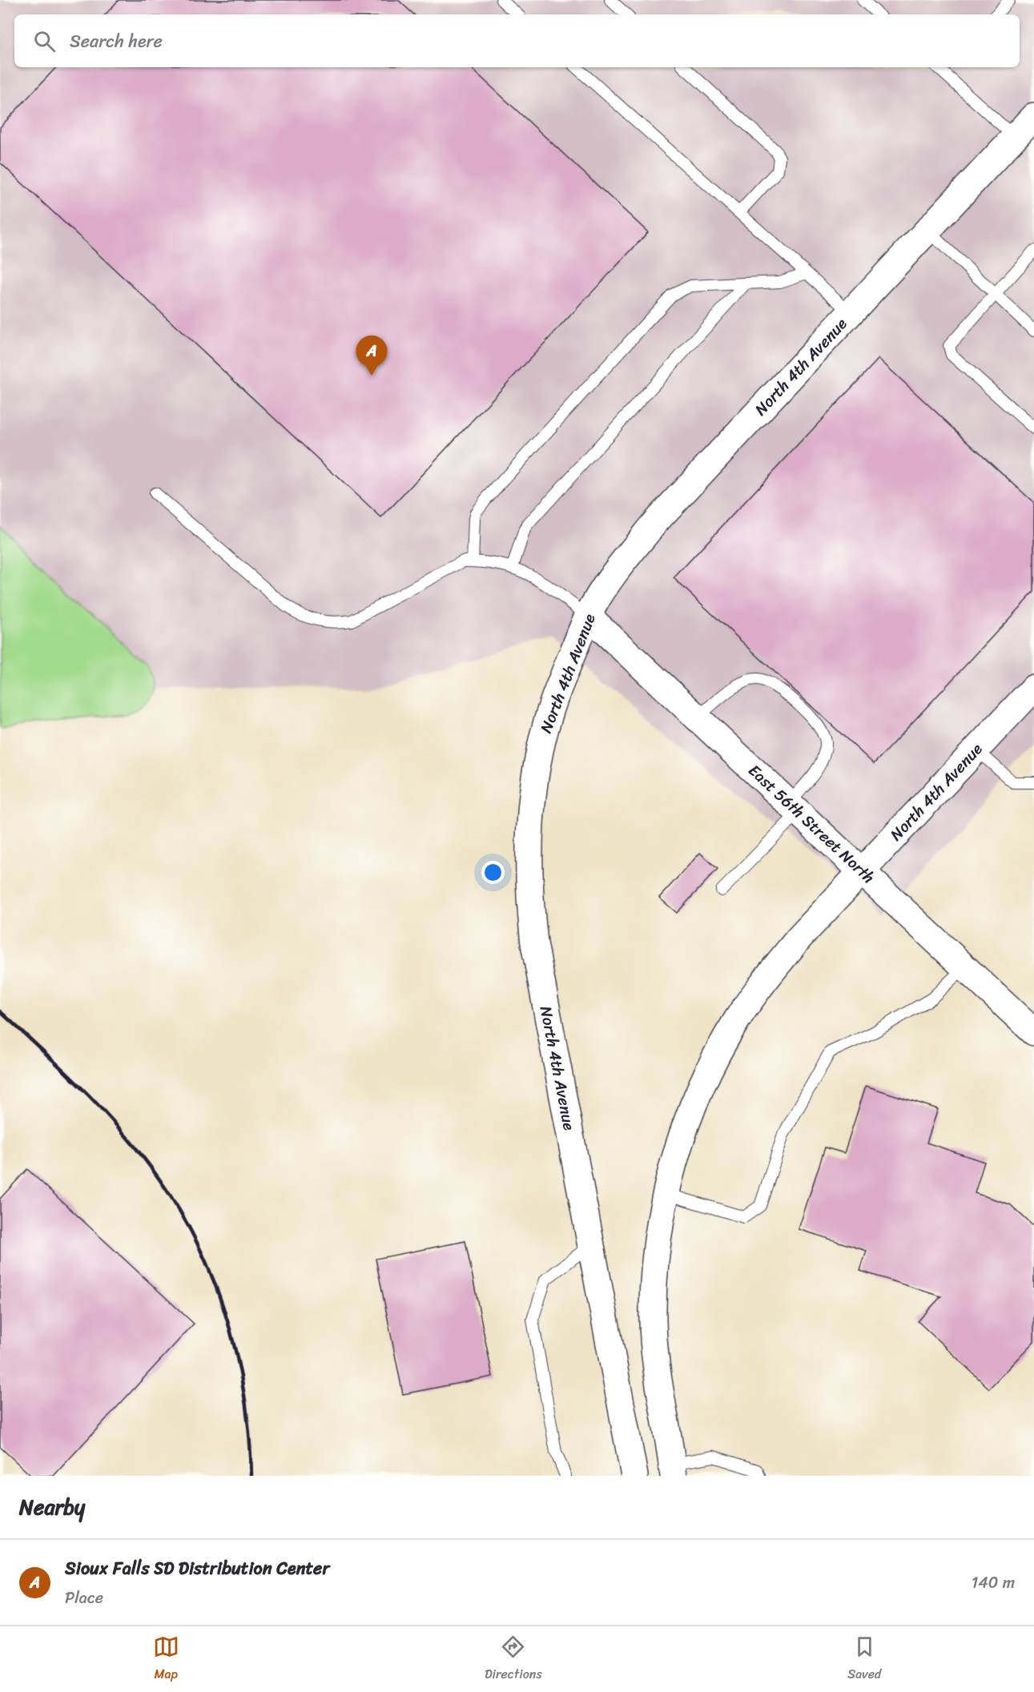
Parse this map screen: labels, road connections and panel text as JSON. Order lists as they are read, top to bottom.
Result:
{
  "streets": {
    "street": ["North 4th Avenue", "East 56th Street North"]
  },
  "crossings": [
    ["North 4th Avenue", "East 56th Street North"]
  ],
  "page": {
    "search": "Search here",
    "pins": "A",
    "heading": "Nearby",
    "list": [
      {
        "mark": "A",
        "name": "Sioux Falls SD Distribution Center",
        "note": "Place",
        "value": "140 m"
      }
    ],
    "nav": ["Map", "Directions", "Saved"]
  }
}
